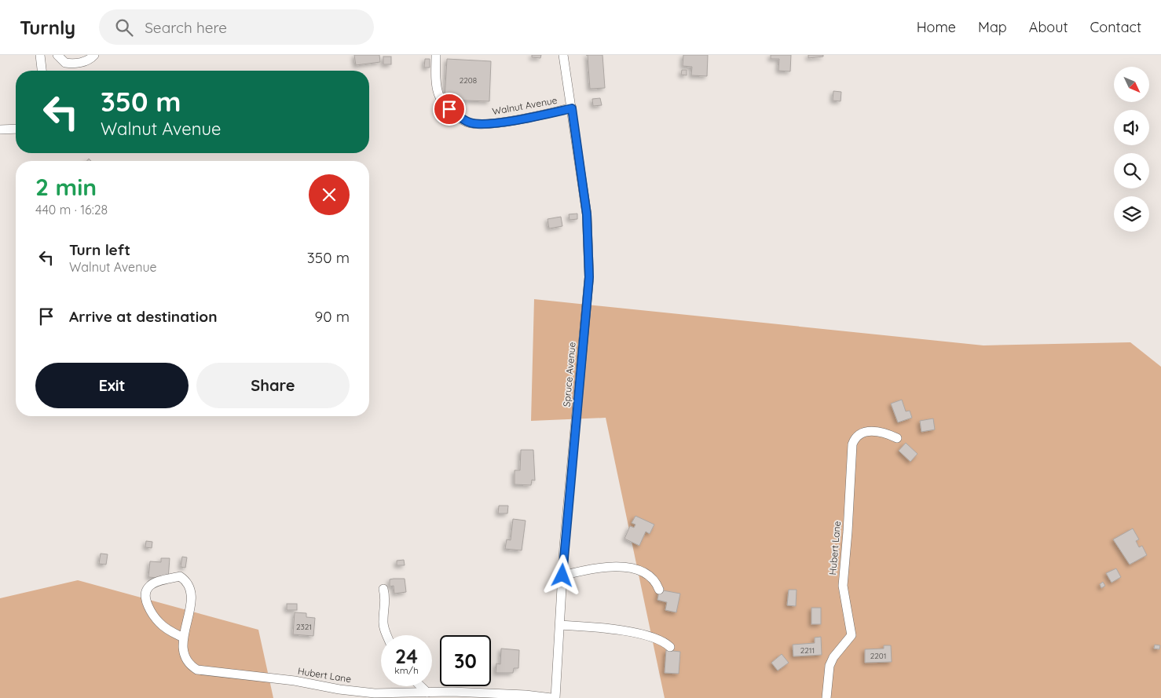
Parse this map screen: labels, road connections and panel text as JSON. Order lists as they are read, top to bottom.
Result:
{
  "streets": {
    "street": ["Walnut Avenue", "Spruce Avenue", "Hubert Lane"]
  },
  "crossings": [
    ["Walnut Avenue", "Spruce Avenue"]
  ],
  "house_numbers": [
    "2208",
    "2321",
    "2211",
    "2201"
  ],
  "north": "bottom right",
  "page": {
    "header": "Turnly",
    "search": "Search here",
    "nav": [
      "Home",
      "Map",
      "About",
      "Contact"
    ],
    "turn": ["350 m", "Walnut Avenue"],
    "heading": ["2 min", "440 m · 16:28"],
    "list": [
      {
        "name": "Turn left",
        "note": "Walnut Avenue",
        "value": "350 m"
      },
      {
        "name": "Arrive at destination",
        "value": "90 m"
      }
    ],
    "buttons": ["Exit", "Share"],
    "speed": "24 km/h",
    "limit": "30"
  }
}
